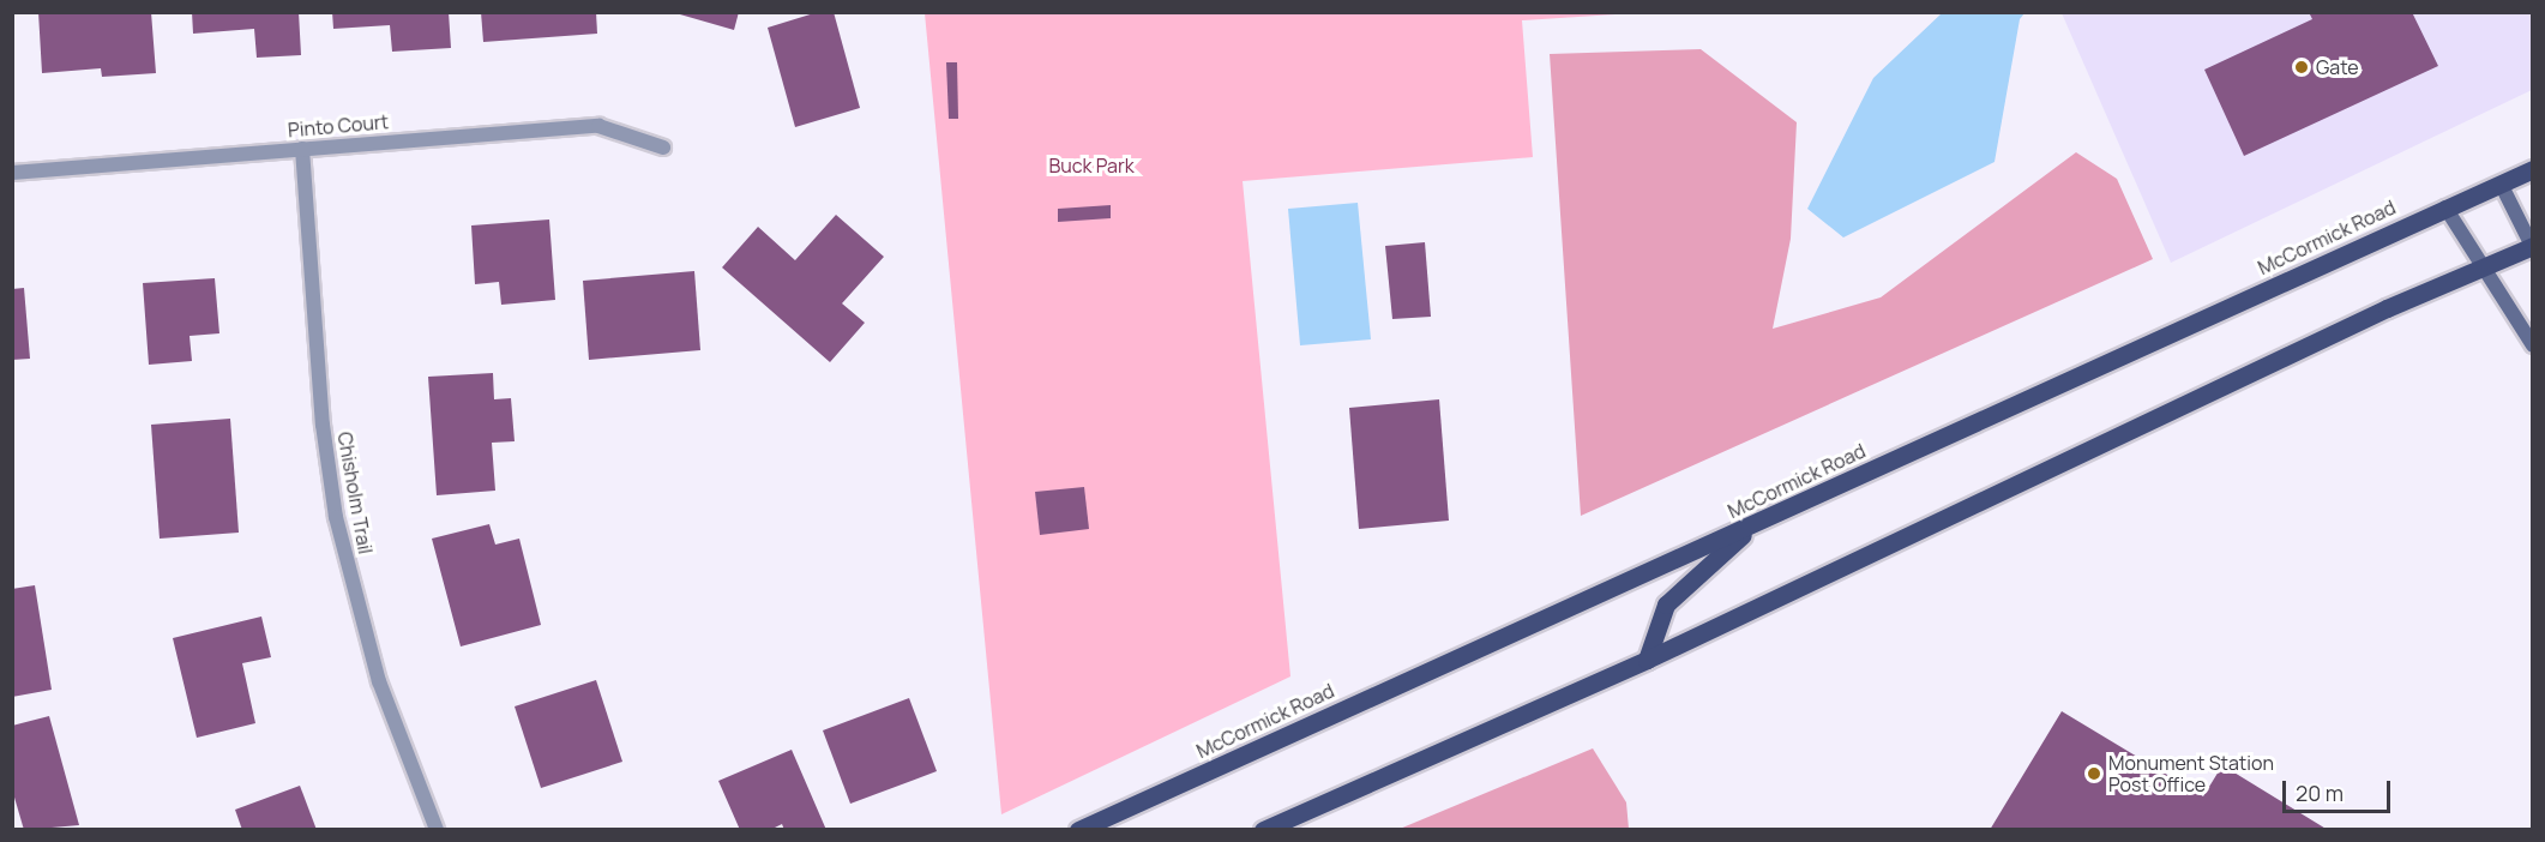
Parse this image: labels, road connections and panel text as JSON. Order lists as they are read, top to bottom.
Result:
{
  "streets": {
    "main road": ["McCormick Road"],
    "street": ["Pinto Court", "Chisholm Trail"]
  },
  "crossings": [
    ["Pinto Court", "Chisholm Trail"]
  ],
  "parks": ["Buck Park"],
  "places": ["Gate", "Monument Station Post Office"],
  "scale_bar": "20 m"
}
